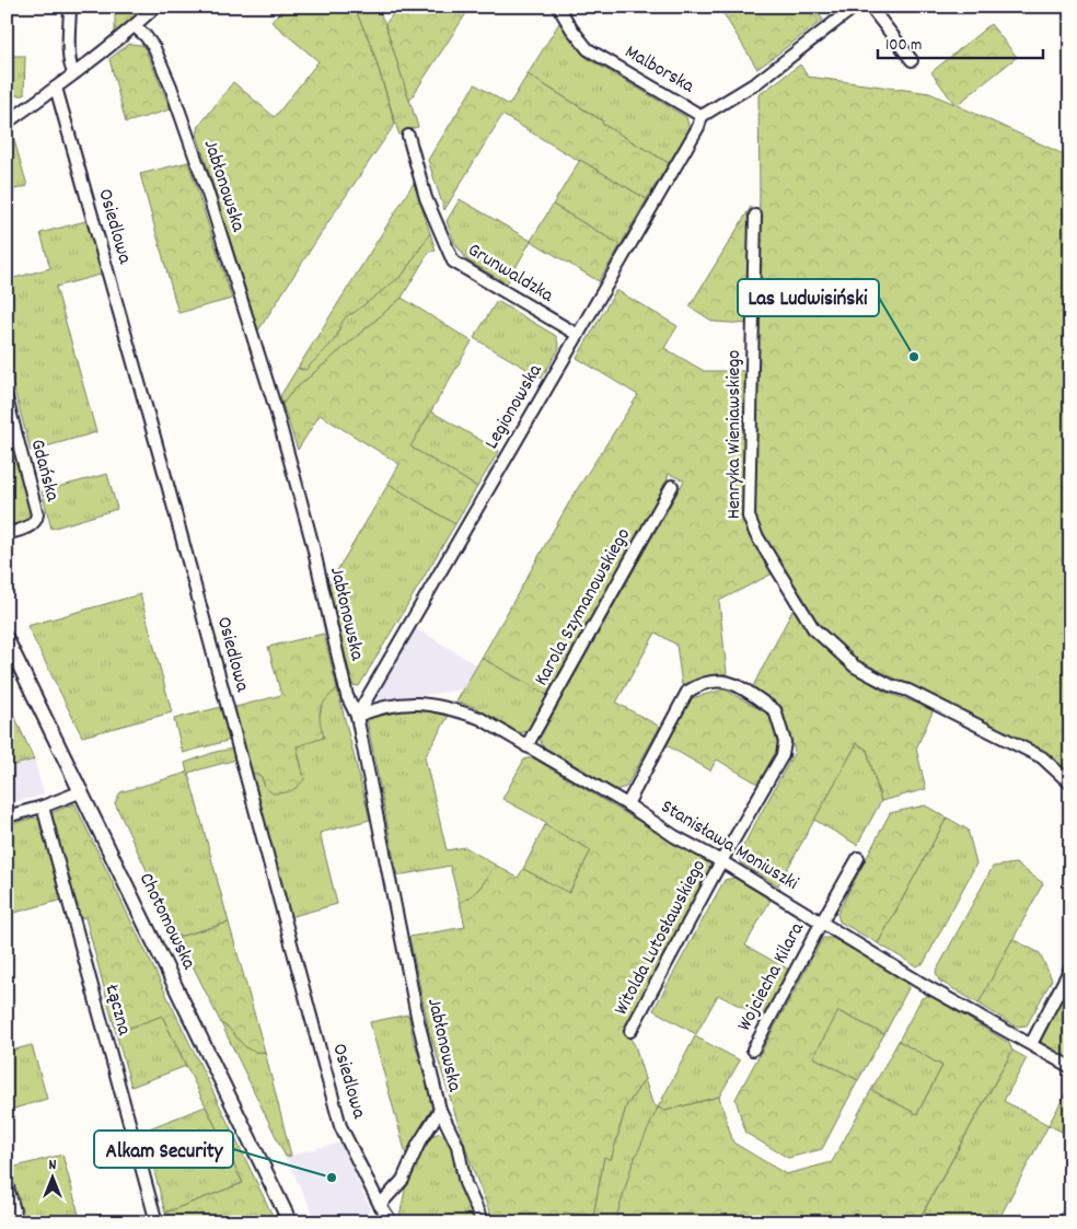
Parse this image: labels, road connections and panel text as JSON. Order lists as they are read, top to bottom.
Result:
{
  "streets": {
    "street": [
      "Malborska",
      "Jabłonowska",
      "Osiedlowa",
      "Grunwaldzka",
      "Legionowska",
      "Henryka Wieniawskiego",
      "Gdańska",
      "Karola Szymanowskiego",
      "Stanisława Moniuszki",
      "Chotomowska",
      "Witolda Lutosławskiego",
      "Wojciecha Kilara",
      "Łączna"
    ]
  },
  "crossings": [
    ["Malborska", "Legionowska"],
    ["Jabłonowska", "Legionowska"],
    ["Jabłonowska", "Stanisława Moniuszki"],
    ["Grunwaldzka", "Legionowska"],
    ["Legionowska", "Stanisława Moniuszki"],
    ["Karola Szymanowskiego", "Stanisława Moniuszki"],
    ["Stanisława Moniuszki", "Witolda Lutosławskiego"],
    ["Stanisława Moniuszki", "Wojciecha Kilara"]
  ],
  "places": ["Las Ludwisiński", "Alkam Security"],
  "scale_bar": "100 m",
  "north": "top"
}
